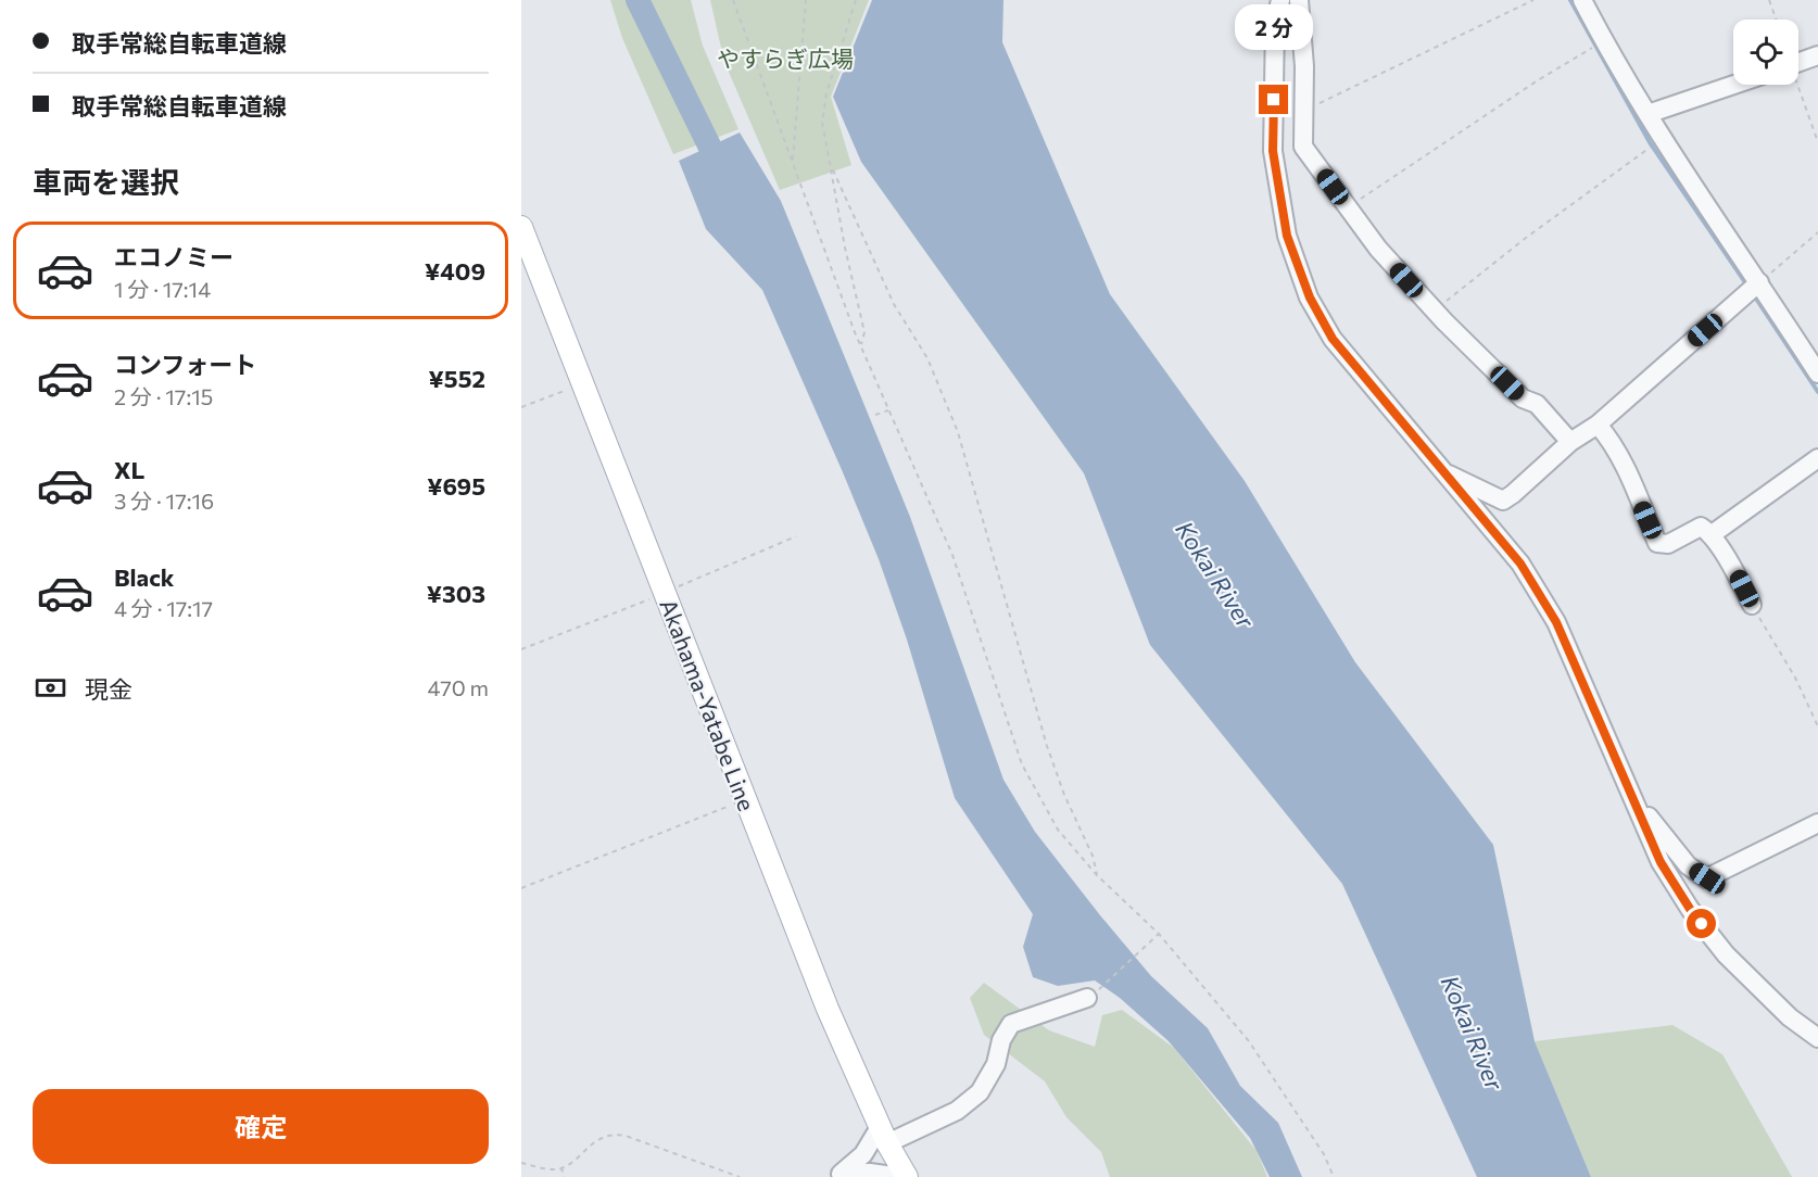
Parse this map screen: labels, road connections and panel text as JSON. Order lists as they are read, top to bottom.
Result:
{
  "streets": {
    "main road": ["Akahama-Yatabe Line"]
  },
  "water": ["Kokai River"],
  "parks": ["やすらぎ広場"],
  "page": {
    "banner": ["取手常総自転車道線", "取手常総自転車道線"],
    "bubble": "2 分",
    "heading": "車両を選択",
    "list": [
      {
        "name": "エコノミー",
        "note": "1 分 · 17:14",
        "value": "¥409"
      },
      {
        "name": "コンフォート",
        "note": "2 分 · 17:15",
        "value": "¥552"
      },
      {
        "name": "XL",
        "note": "3 分 · 17:16",
        "value": "¥695"
      },
      {
        "name": "Black",
        "note": "4 分 · 17:17",
        "value": "¥303"
      }
    ],
    "pay": ["現金", "470 m"],
    "buttons": "確定"
  }
}
